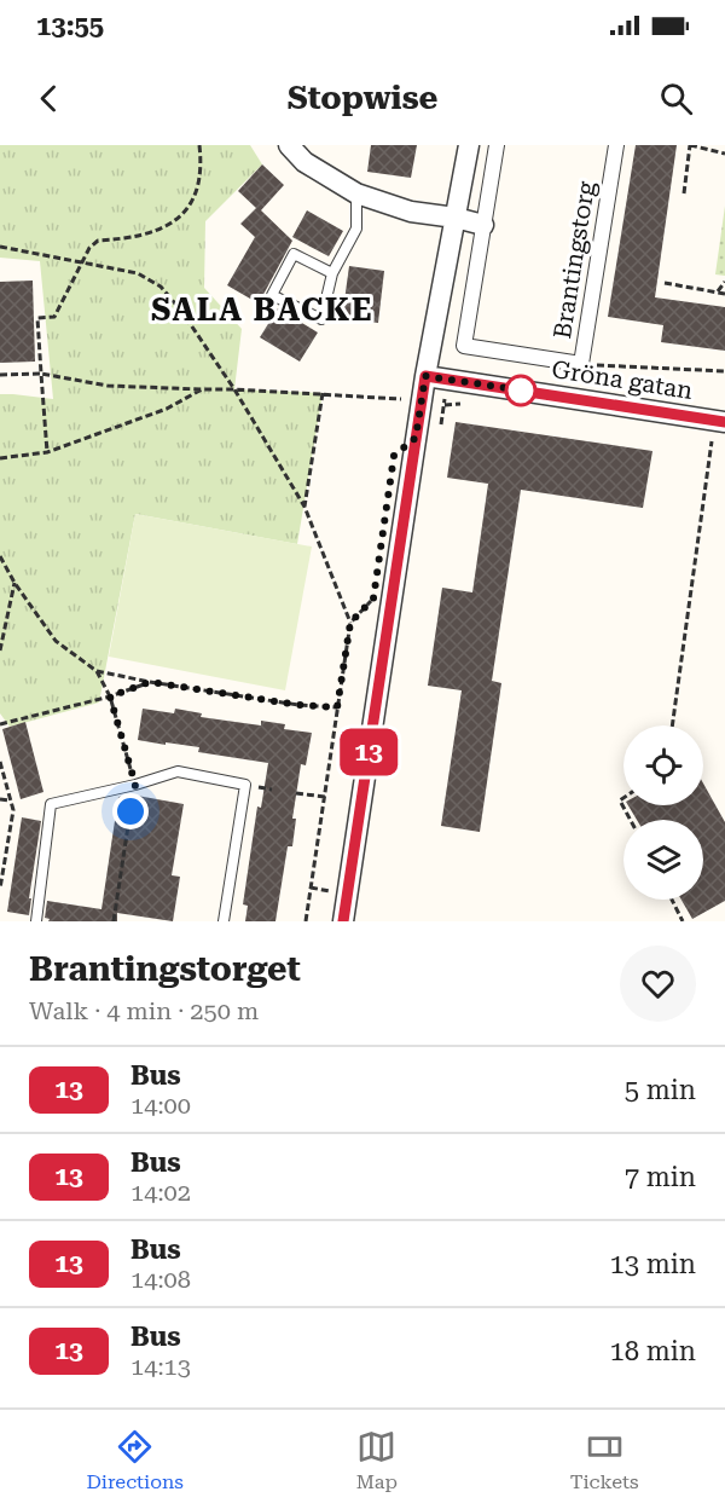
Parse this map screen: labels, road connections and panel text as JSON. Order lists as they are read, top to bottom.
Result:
{
  "streets": {
    "street": ["Brantingstorg", "Gröna gatan"]
  },
  "districts": ["SALA BACKE"],
  "lines": ["bus line 13"],
  "page": {
    "status": "13:55",
    "header": "Stopwise",
    "on_map": "13",
    "heading": ["Brantingstorget", "Walk · 4 min · 250 m"],
    "list": [
      {
        "mark": "13",
        "name": "Bus",
        "note": "14:00",
        "value": "5 min"
      },
      {
        "mark": "13",
        "name": "Bus",
        "note": "14:02",
        "value": "7 min"
      },
      {
        "mark": "13",
        "name": "Bus",
        "note": "14:08",
        "value": "13 min"
      },
      {
        "mark": "13",
        "name": "Bus",
        "note": "14:13",
        "value": "18 min"
      }
    ],
    "tabs": ["Directions", "Map", "Tickets"]
  }
}
